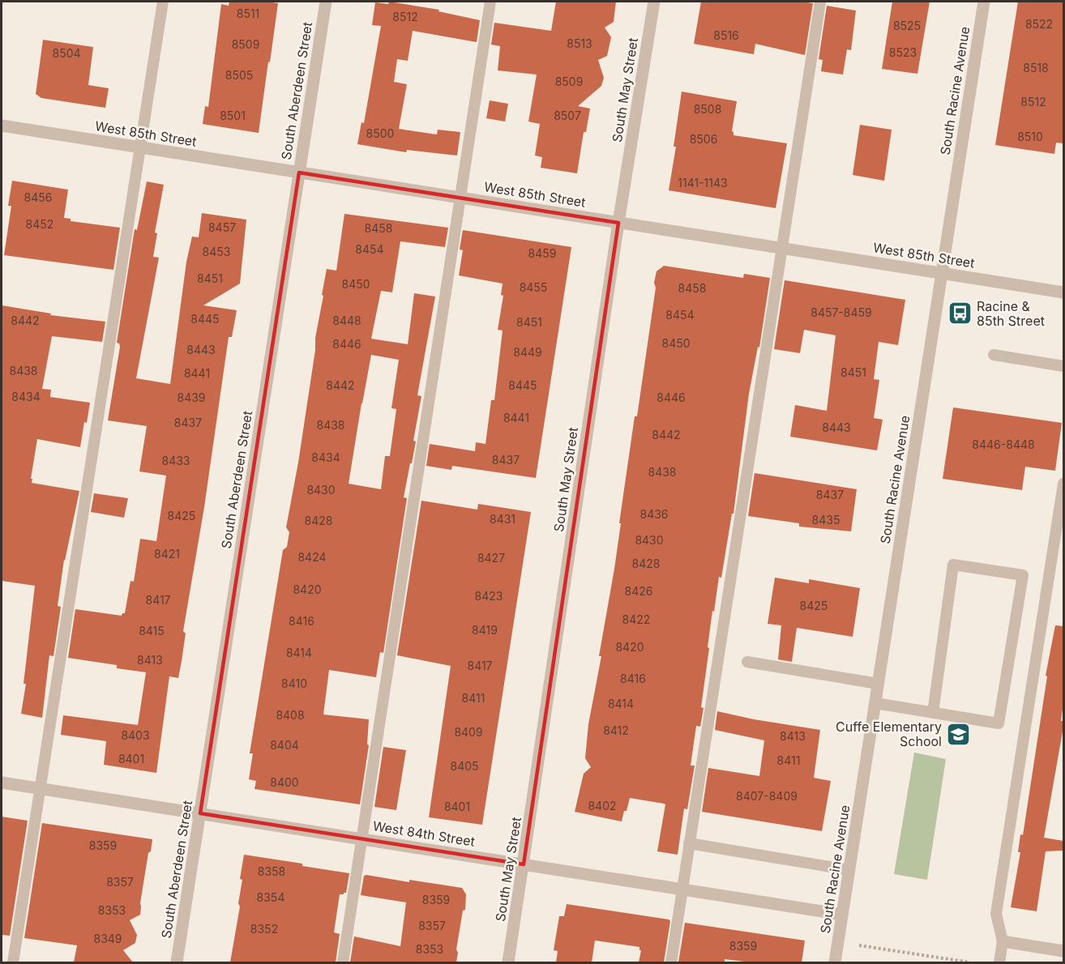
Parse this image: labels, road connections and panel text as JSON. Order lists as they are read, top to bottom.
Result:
{
  "streets": {
    "street": [
      "South May Street",
      "South Aberdeen Street",
      "South Racine Avenue",
      "West 85th Street",
      "West 84th Street"
    ]
  },
  "crossings": [
    ["South May Street", "West 85th Street"],
    ["South May Street", "West 84th Street"],
    ["South Aberdeen Street", "West 85th Street"],
    ["South Aberdeen Street", "West 84th Street"],
    ["South Racine Avenue", "West 85th Street"],
    ["South Racine Avenue", "West 84th Street"]
  ],
  "places": {
    "bus stop": ["Racine & 85th Street"],
    "school or university": ["Cuffe Elementary School"]
  },
  "house_numbers": [
    "8511",
    "8512",
    "8522",
    "8525",
    "8516",
    "8513",
    "8509",
    "8523",
    "8504",
    "8518",
    "8505",
    "8509",
    "8512",
    "8508",
    "8501",
    "8507",
    "8500",
    "8510",
    "8506",
    "1141-1143",
    "8456",
    "8452",
    "8457",
    "8458",
    "8454",
    "8453",
    "8459",
    "8451",
    "8450",
    "8455",
    "8458",
    "8457-8459",
    "8454",
    "8445",
    "8442",
    "8448",
    "8451",
    "8450",
    "8446",
    "8443",
    "8449",
    "8438",
    "8451",
    "8441",
    "8442",
    "8445",
    "8434",
    "8439",
    "8446",
    "8441",
    "8437",
    "8438",
    "8443",
    "8442",
    "8446-8448",
    "8434",
    "8437",
    "8433",
    "8438",
    "8430",
    "8437",
    "8436",
    "8425",
    "8431",
    "8435",
    "8428",
    "8430",
    "8421",
    "8424",
    "8427",
    "8428",
    "8420",
    "8426",
    "8423",
    "8417",
    "8425",
    "8422",
    "8416",
    "8419",
    "8415",
    "8420",
    "8414",
    "8413",
    "8417",
    "8416",
    "8410",
    "8411",
    "8414",
    "8408",
    "8412",
    "8409",
    "8403",
    "8413",
    "8404",
    "8401",
    "8411",
    "8405",
    "8400",
    "8407-8409",
    "8402",
    "8401",
    "8359",
    "8358",
    "8357",
    "8354",
    "8359",
    "8353",
    "8357",
    "8352",
    "8349",
    "8359",
    "8353"
  ]
}
